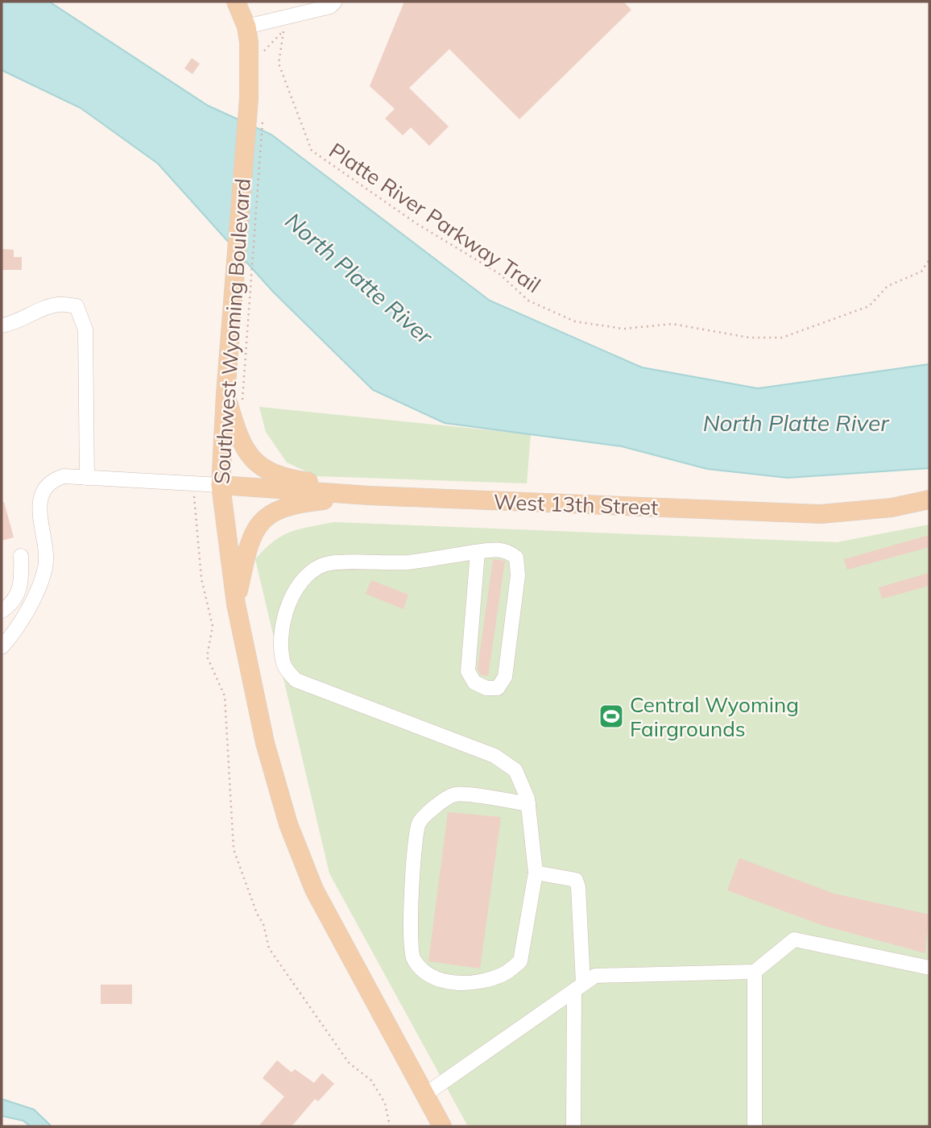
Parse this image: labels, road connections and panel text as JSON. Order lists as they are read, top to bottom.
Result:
{
  "streets": {
    "main road": ["Southwest Wyoming Boulevard", "West 13th Street"],
    "path": ["Platte River Parkway Trail"]
  },
  "crossings": [
    ["Southwest Wyoming Boulevard", "West 13th Street"]
  ],
  "water": ["North Platte River"],
  "places": {
    "sports": ["Central Wyoming Fairgrounds"]
  }
}
